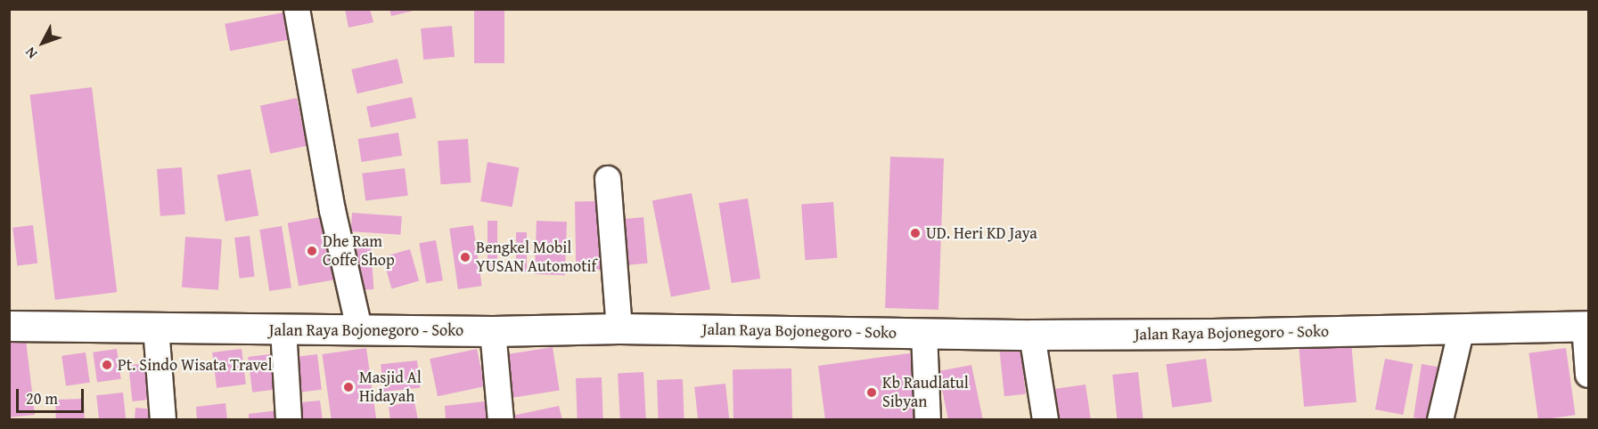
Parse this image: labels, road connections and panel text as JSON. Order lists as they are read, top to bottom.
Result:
{
  "streets": {
    "main road": ["Jalan Raya Bojonegoro - Soko"]
  },
  "places": [
    "UD. Heri KD Jaya",
    "Dhe Ram Coffe Shop",
    "Bengkel Mobil YUSAN Automotif",
    "Pt. Sindo Wisata Travel",
    "Masjid Al Hidayah",
    "Kb Raudlatul Sibyan"
  ],
  "scale_bar": "20 m",
  "north": "bottom left"
}
